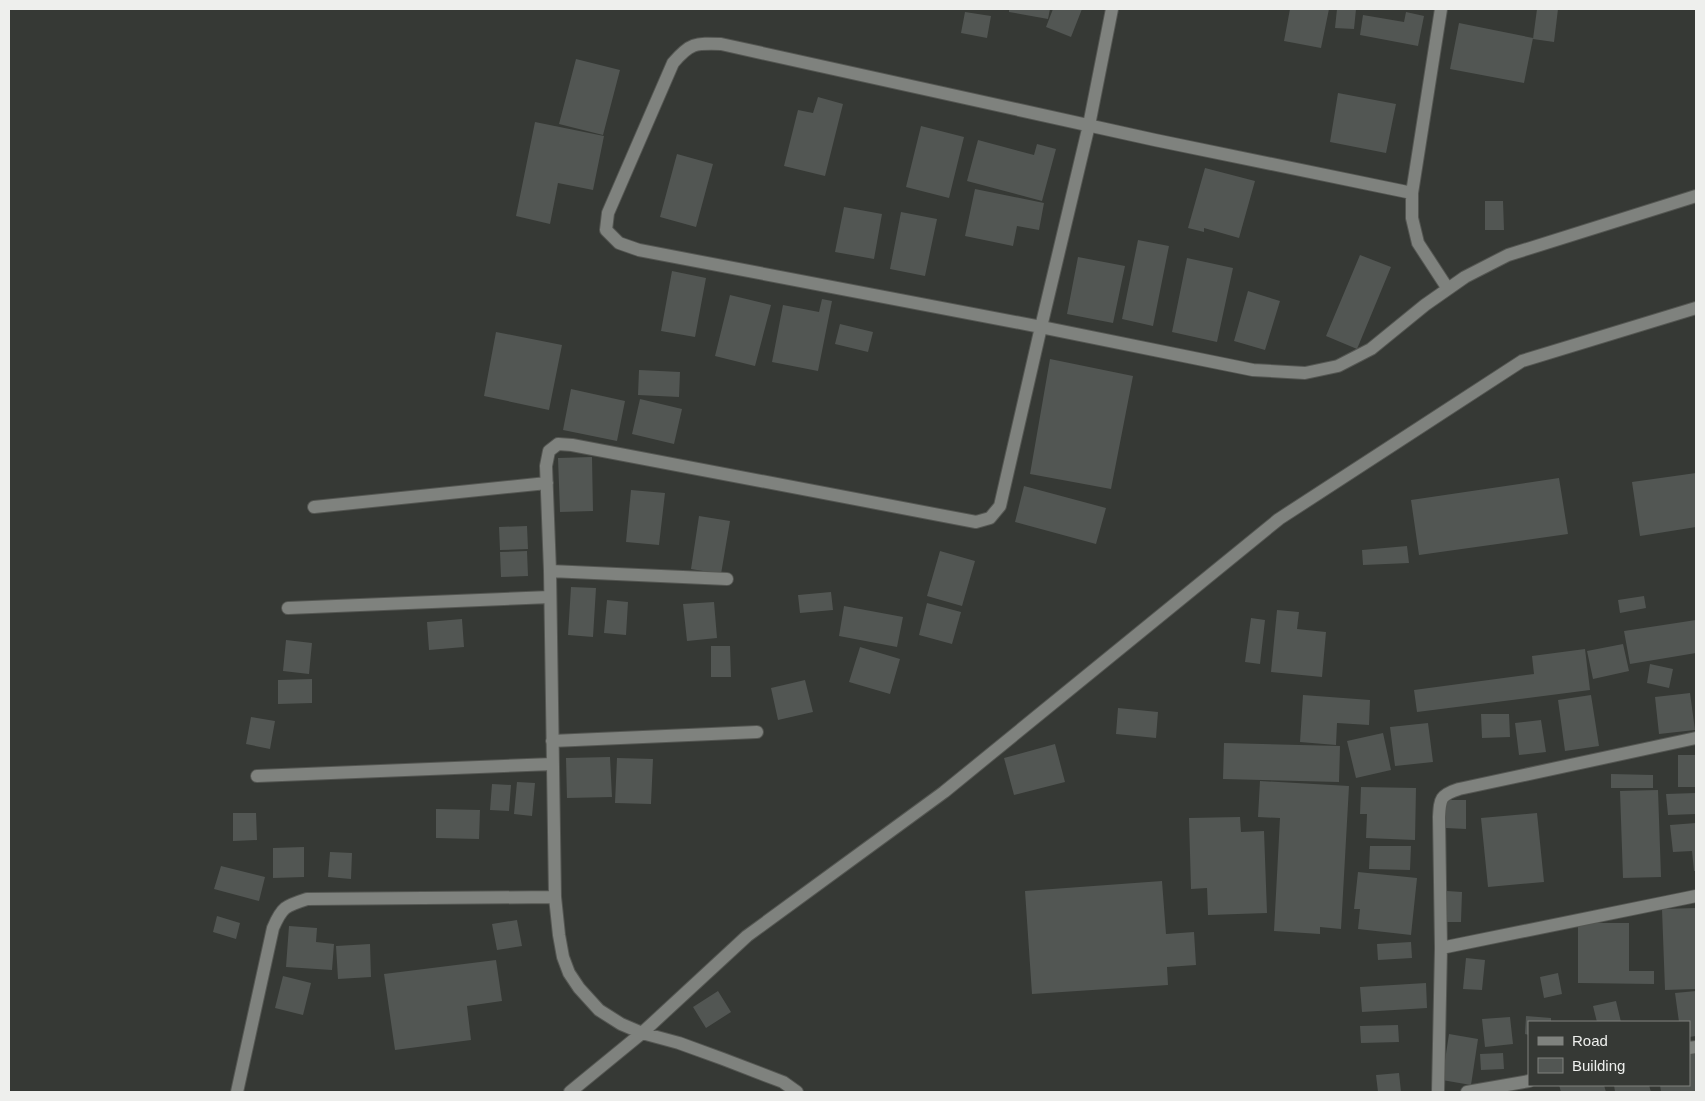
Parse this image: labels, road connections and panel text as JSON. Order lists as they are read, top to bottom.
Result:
{
  "legend": ["Road", "Building"]
}
